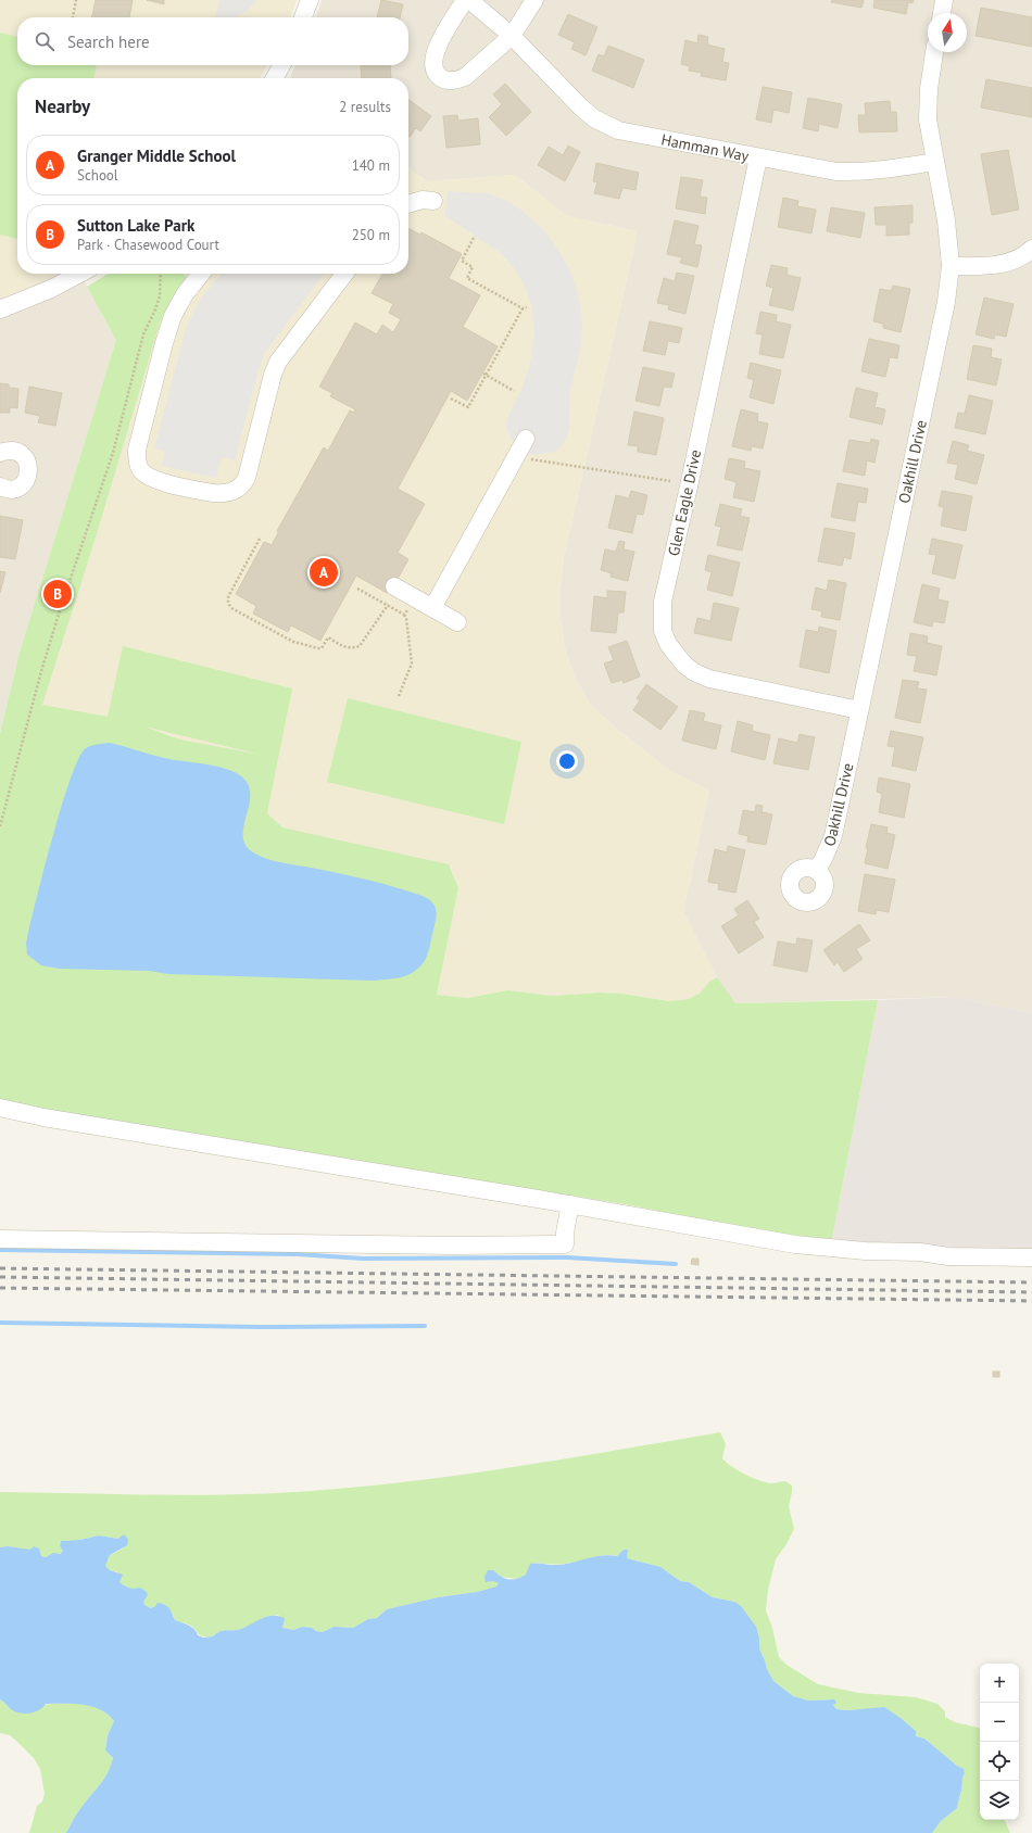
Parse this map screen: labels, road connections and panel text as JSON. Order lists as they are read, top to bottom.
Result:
{
  "streets": {
    "street": ["Hamman Way", "Oakhill Drive", "Glen Eagle Drive"]
  },
  "crossings": [
    ["Hamman Way", "Oakhill Drive"],
    ["Hamman Way", "Glen Eagle Drive"],
    ["Oakhill Drive", "Glen Eagle Drive"]
  ],
  "north": "top",
  "page": {
    "search": "Search here",
    "heading": ["Nearby", "2 results"],
    "list": [
      {
        "mark": "A",
        "name": "Granger Middle School",
        "note": "School",
        "value": "140 m"
      },
      {
        "mark": "B",
        "name": "Sutton Lake Park",
        "note": "Park · Chasewood Court",
        "value": "250 m"
      }
    ],
    "pins": ["A", "B"],
    "map_buttons": ["+", "−"]
  }
}
